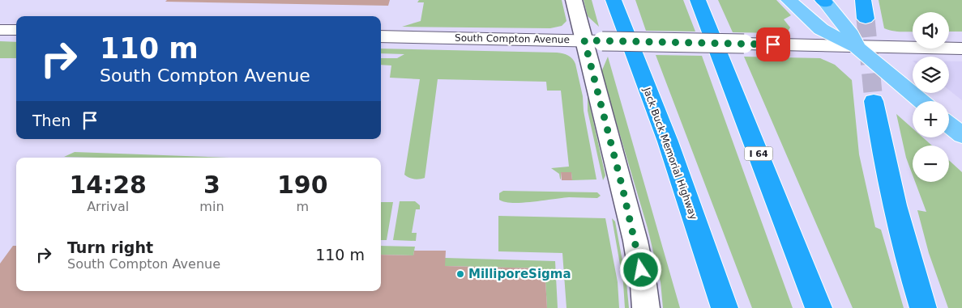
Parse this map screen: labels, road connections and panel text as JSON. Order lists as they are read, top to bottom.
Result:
{
  "streets": {
    "highway": ["Jack Buck Memorial Highway", "I 64"],
    "main road": ["South Compton Avenue"]
  },
  "places": ["MilliporeSigma"],
  "page": {
    "map_buttons": ["+", "−"],
    "turn": ["110 m", "South Compton Avenue"],
    "then": "Then",
    "eta": [
      "14:28",
      "Arrival",
      "3",
      "min",
      "190",
      "m"
    ],
    "list": [
      {
        "name": "Turn right",
        "note": "South Compton Avenue",
        "value": "110 m"
      }
    ]
  }
}
